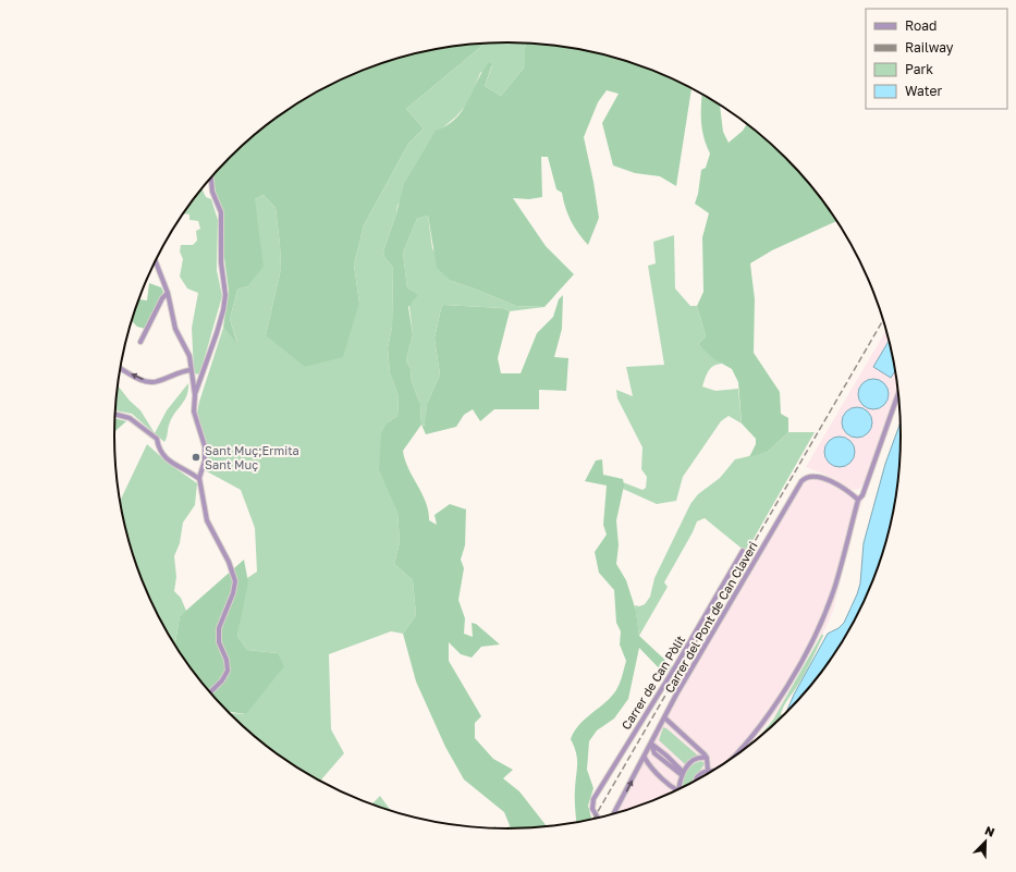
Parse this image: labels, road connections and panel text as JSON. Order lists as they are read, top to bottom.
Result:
{
  "streets": {
    "street": ["Carrer del Pont de Can Claveri", "Carrer de Can Pòlit"]
  },
  "places": ["Sant Muç;Ermita Sant Muç"],
  "legend": [
    "Road",
    "Railway",
    "Park",
    "Water"
  ],
  "north": "top right"
}
